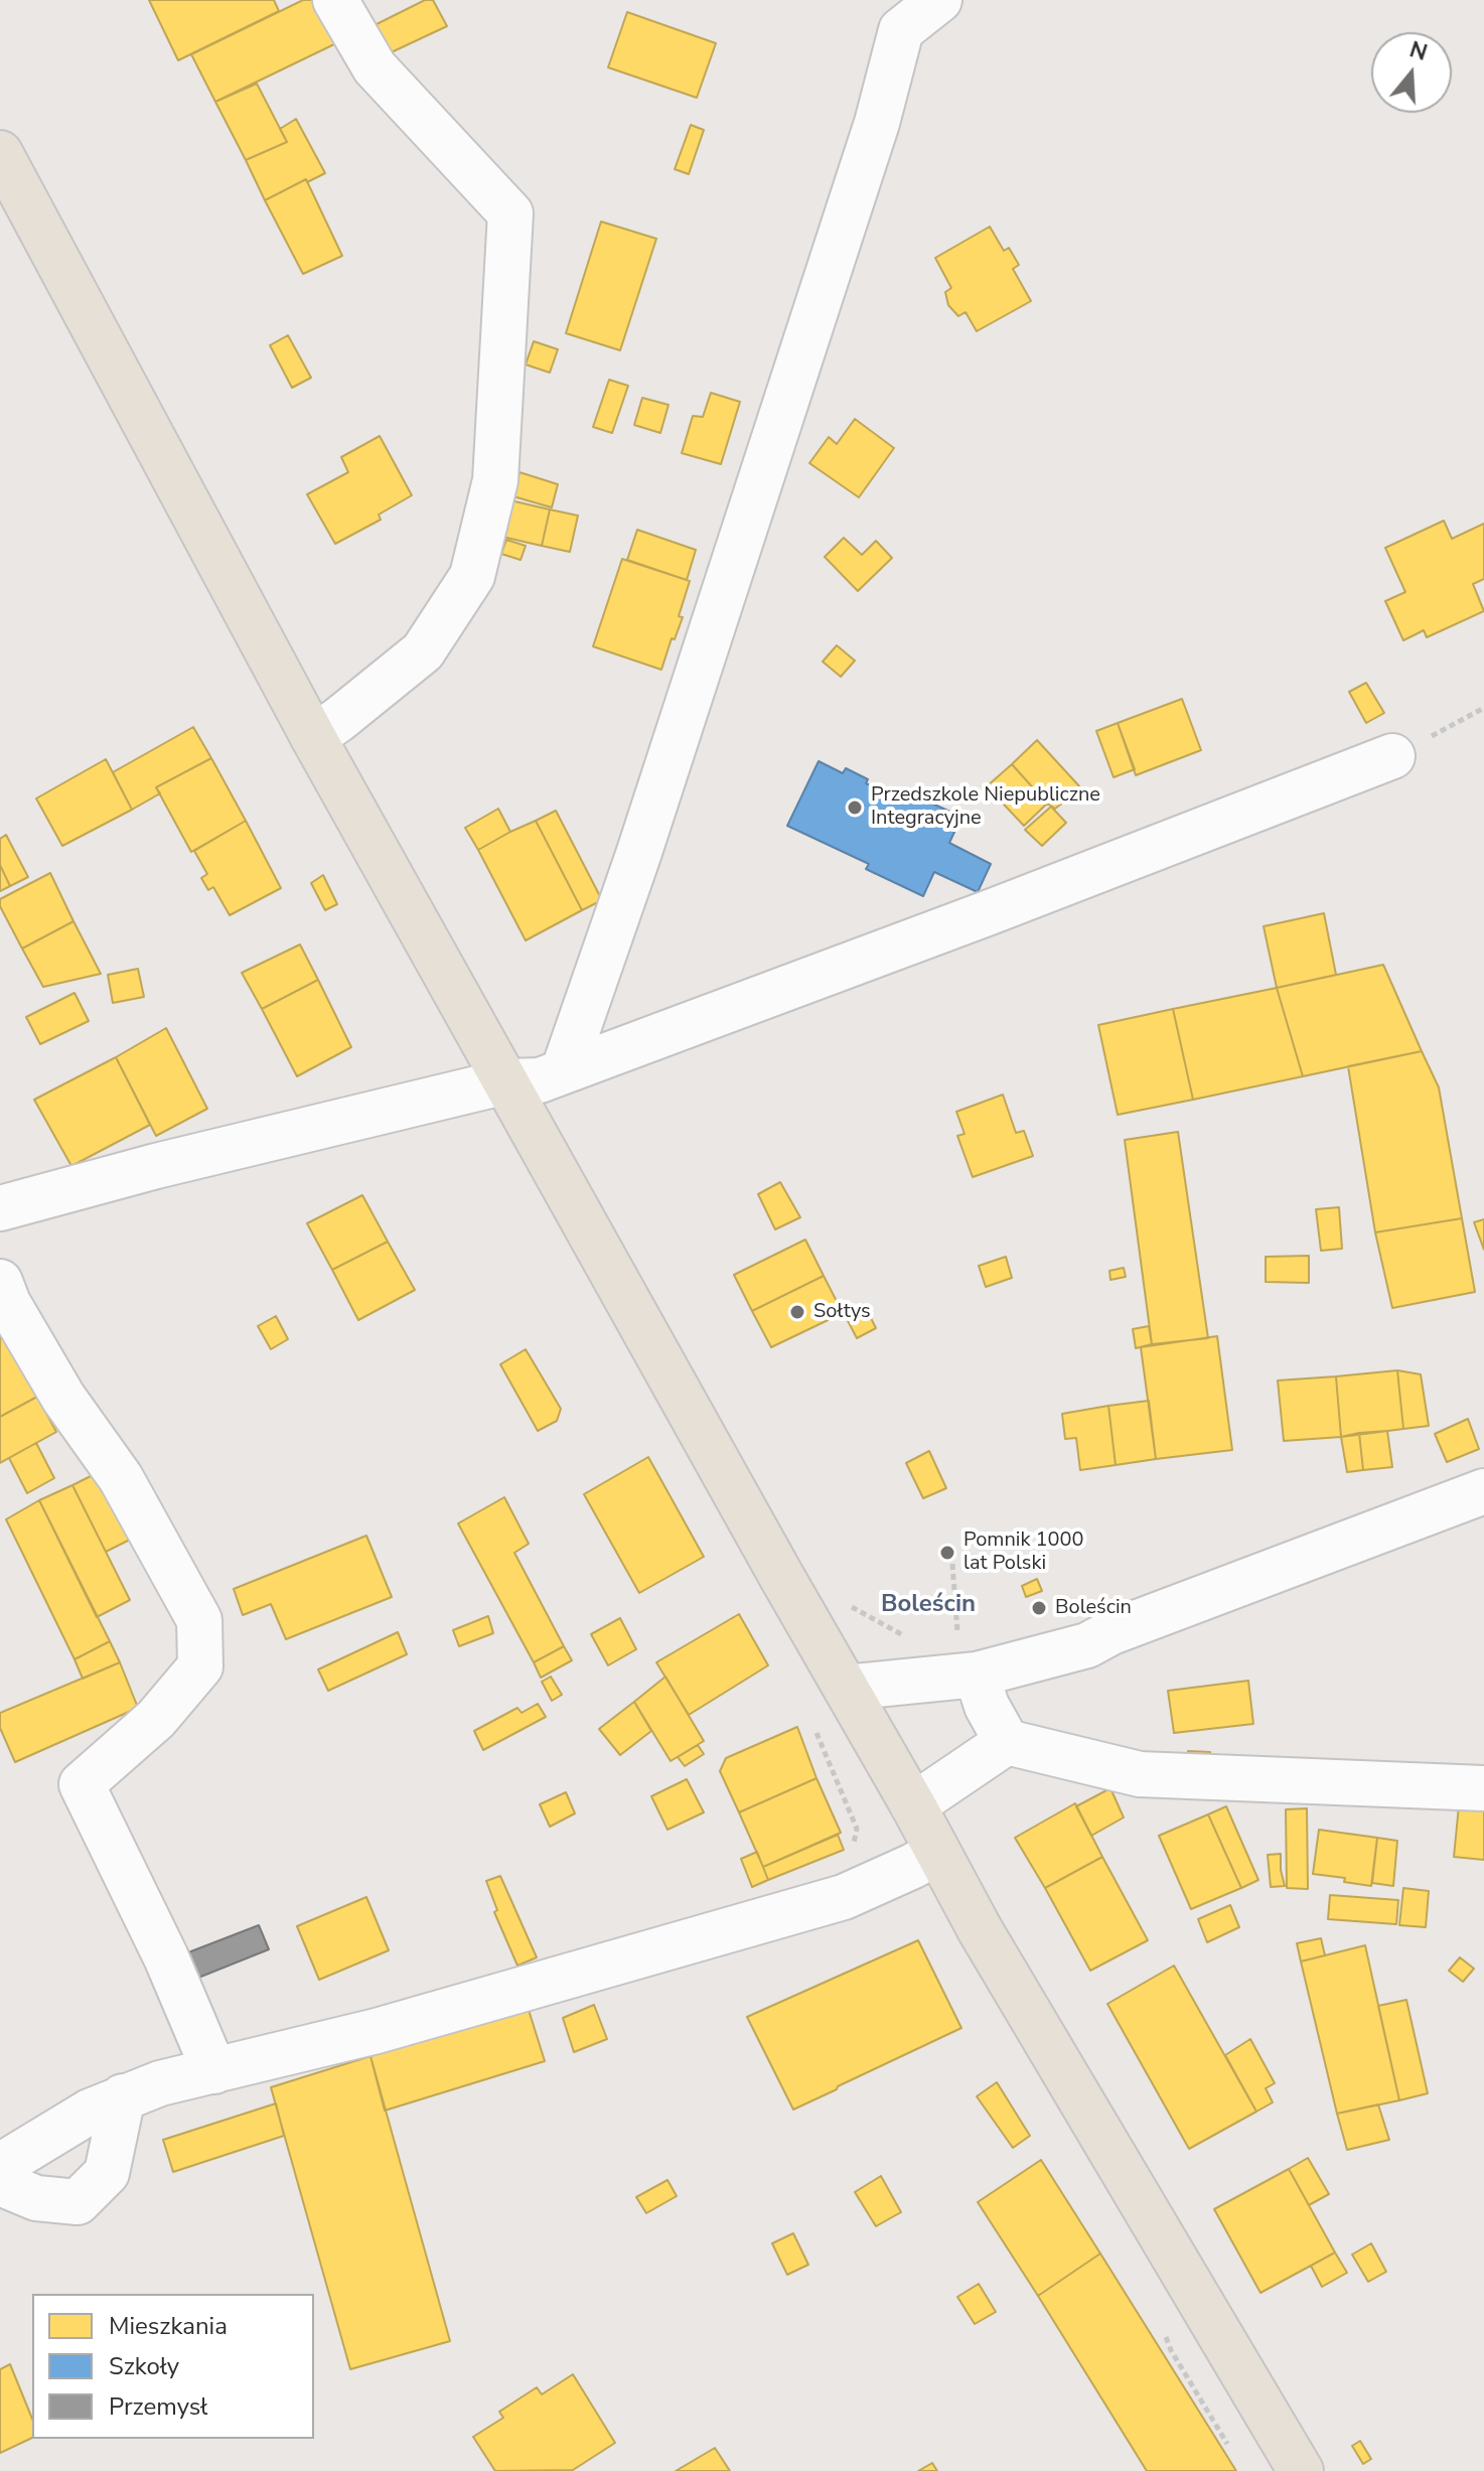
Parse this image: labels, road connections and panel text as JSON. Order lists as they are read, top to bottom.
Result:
{
  "districts": ["Boleścin"],
  "places": [
    "Przedszkole Niepubliczne Integracyjne",
    "Sołtys",
    "Pomnik 1000 lat Polski",
    "Boleścin"
  ],
  "legend": ["Mieszkania", "Szkoły", "Przemysł"],
  "north": "top"
}
